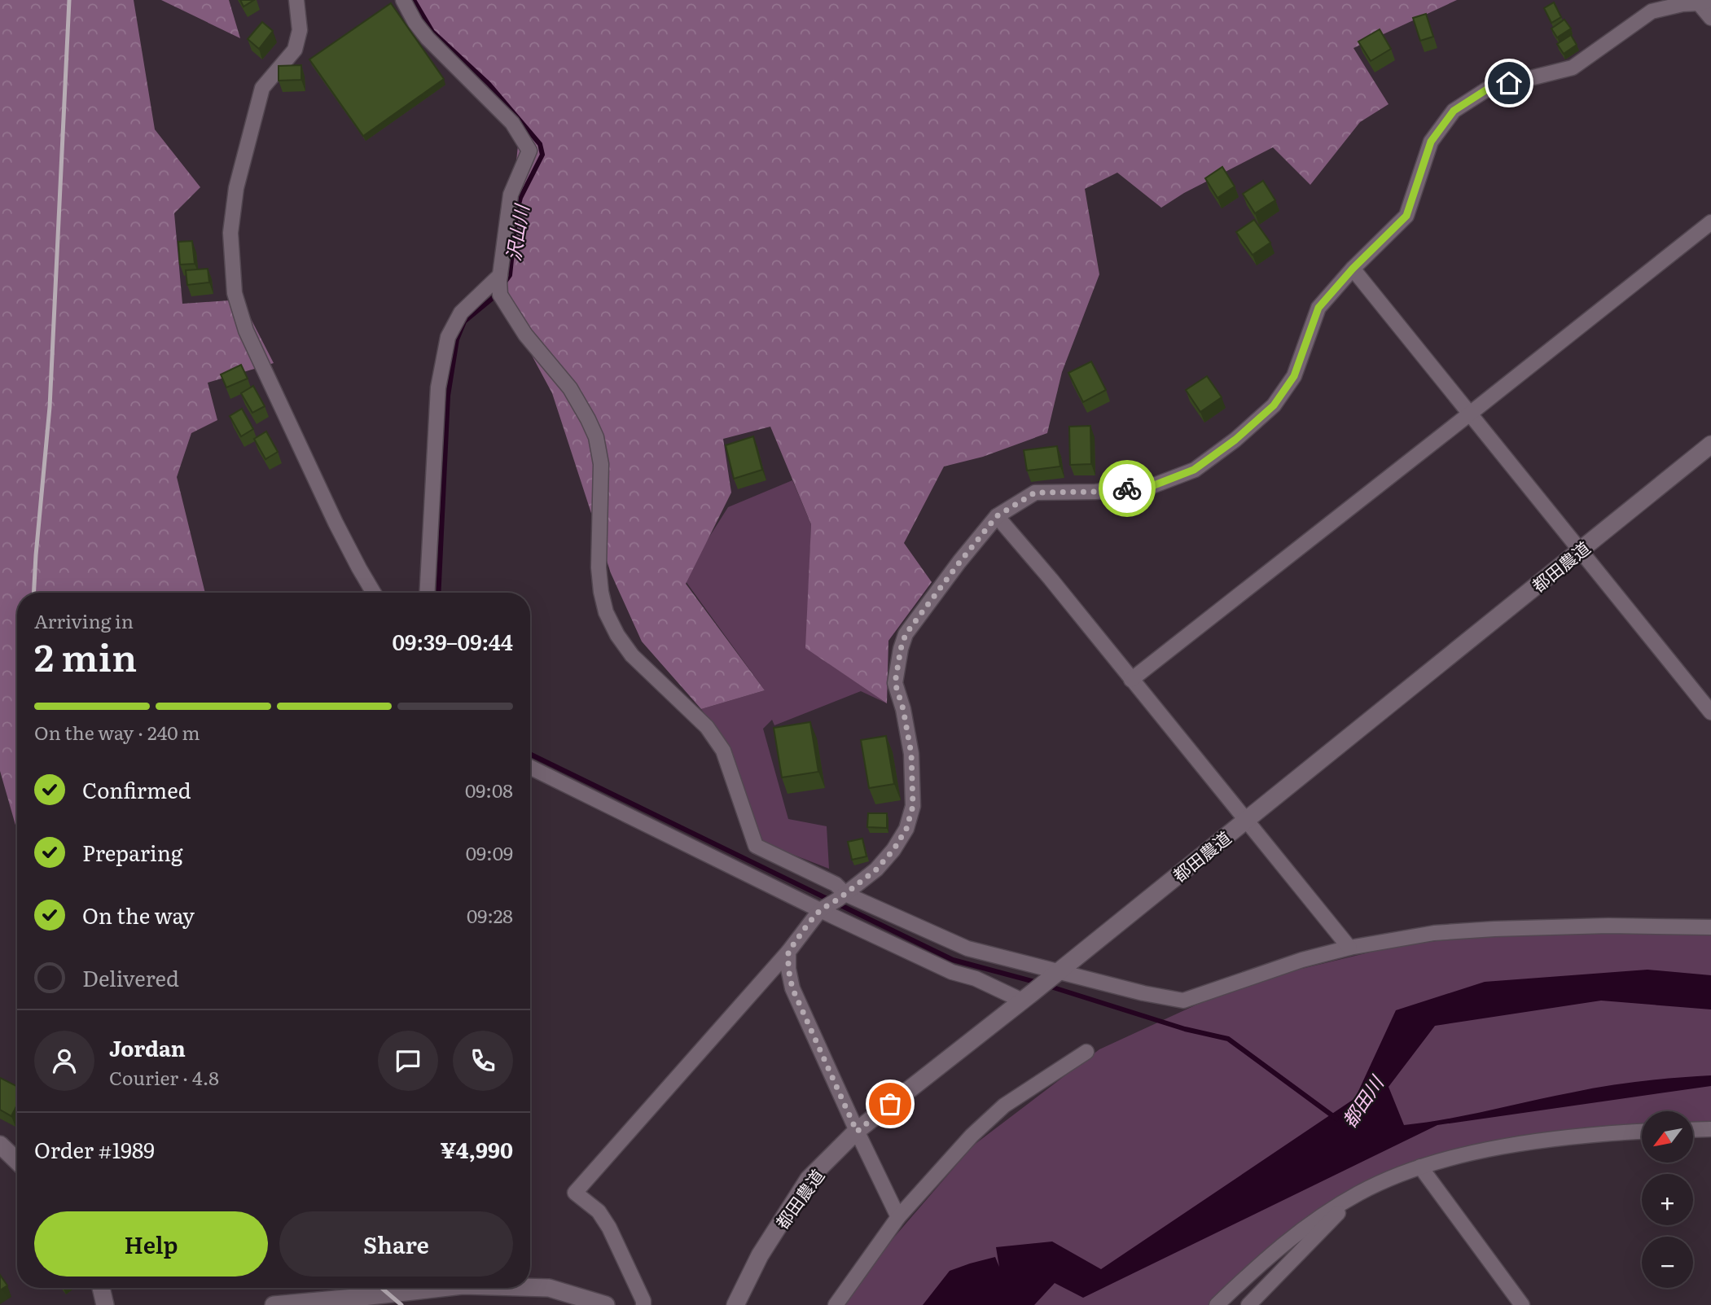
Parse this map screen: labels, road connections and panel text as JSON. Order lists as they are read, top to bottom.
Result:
{
  "streets": {
    "street": ["都田農道"]
  },
  "water": ["沢山川", "都田川"],
  "north": "bottom left",
  "page": {
    "heading": ["2 min", "Arriving in", "09:39–09:44"],
    "panel": [
      "Jordan",
      "Courier · 4.8",
      "Order #1989",
      "¥4,990"
    ],
    "bar": "On the way · 240 m",
    "list": [
      ["Confirmed", "09:08"],
      ["Preparing", "09:09"],
      ["On the way", "09:28"],
      "Delivered"
    ],
    "map_buttons": ["+", "−"],
    "buttons": ["Help", "Share"]
  }
}
